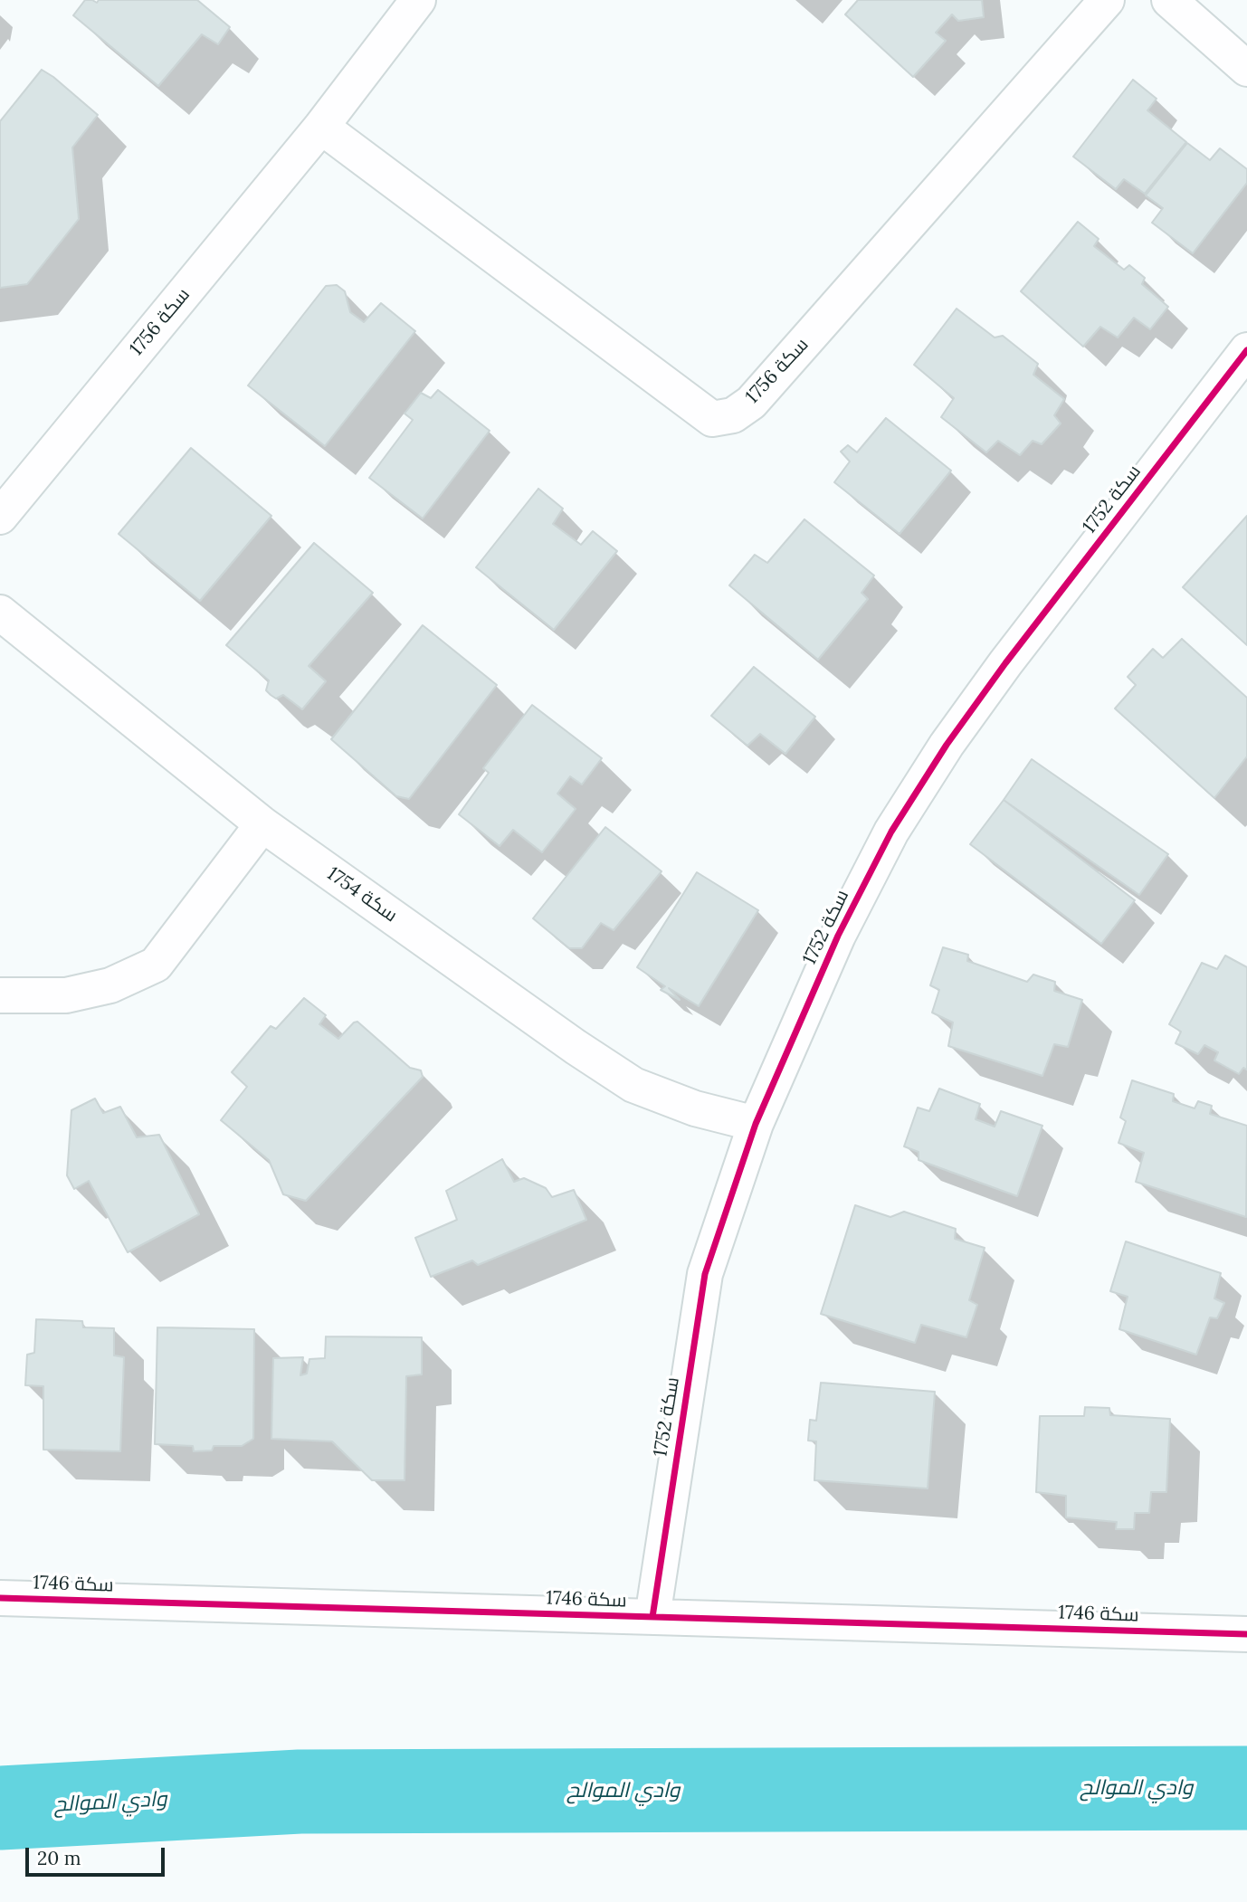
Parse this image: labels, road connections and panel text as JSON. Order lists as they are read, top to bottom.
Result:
{
  "streets": {
    "street": [
      "سكة 1756",
      "سكة 1752",
      "سكة 1754",
      "سكة 1746"
    ]
  },
  "crossings": [
    ["سكة 1752", "سكة 1754"],
    ["سكة 1752", "سكة 1746"]
  ],
  "water": ["وادي الموالح"],
  "scale_bar": "20 m"
}
